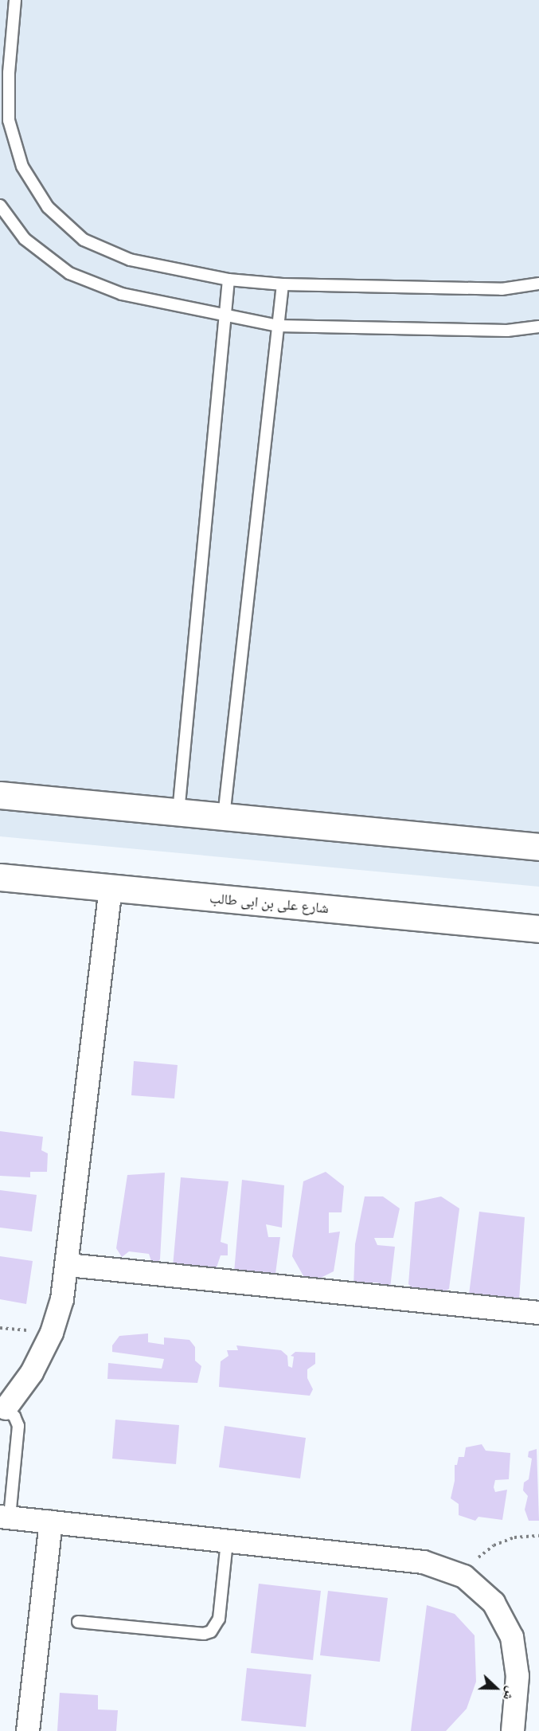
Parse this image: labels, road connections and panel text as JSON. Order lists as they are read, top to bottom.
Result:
{
  "streets": {
    "street": ["شارع على بن ابى طالب"]
  },
  "north": "right"
}
